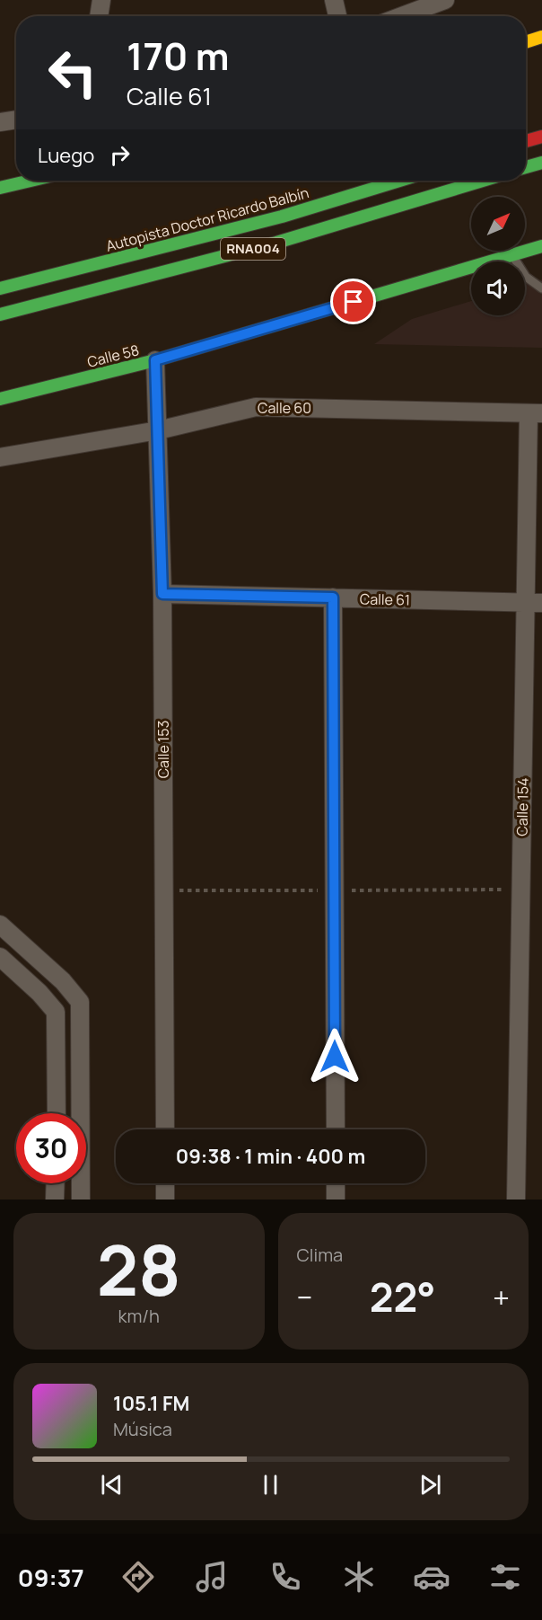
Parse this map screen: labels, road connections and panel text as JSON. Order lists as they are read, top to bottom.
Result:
{
  "streets": {
    "main road": ["Autopista Doctor Ricardo Balbín", "RNA004", "Calle 58"],
    "street": [
      "Calle 60",
      "Calle 61",
      "Calle 153",
      "Calle 154"
    ]
  },
  "crossings": [
    ["Calle 58", "Calle 153"],
    ["Calle 60", "Calle 153"],
    ["Calle 60", "Calle 154"],
    ["Calle 61", "Calle 153"],
    ["Calle 61", "Calle 154"]
  ],
  "north": "top right",
  "page": {
    "turn": ["170 m", "Calle 61"],
    "then": "Luego",
    "limit": "30",
    "trip": "09:38 · 1 min · 400 m",
    "tile": [
      ["28", "km/h"],
      "Clima"
    ],
    "heat": ["−", "22°", "+"],
    "song": ["105.1 FM", "Música"],
    "tabs": "09:37"
  }
}
